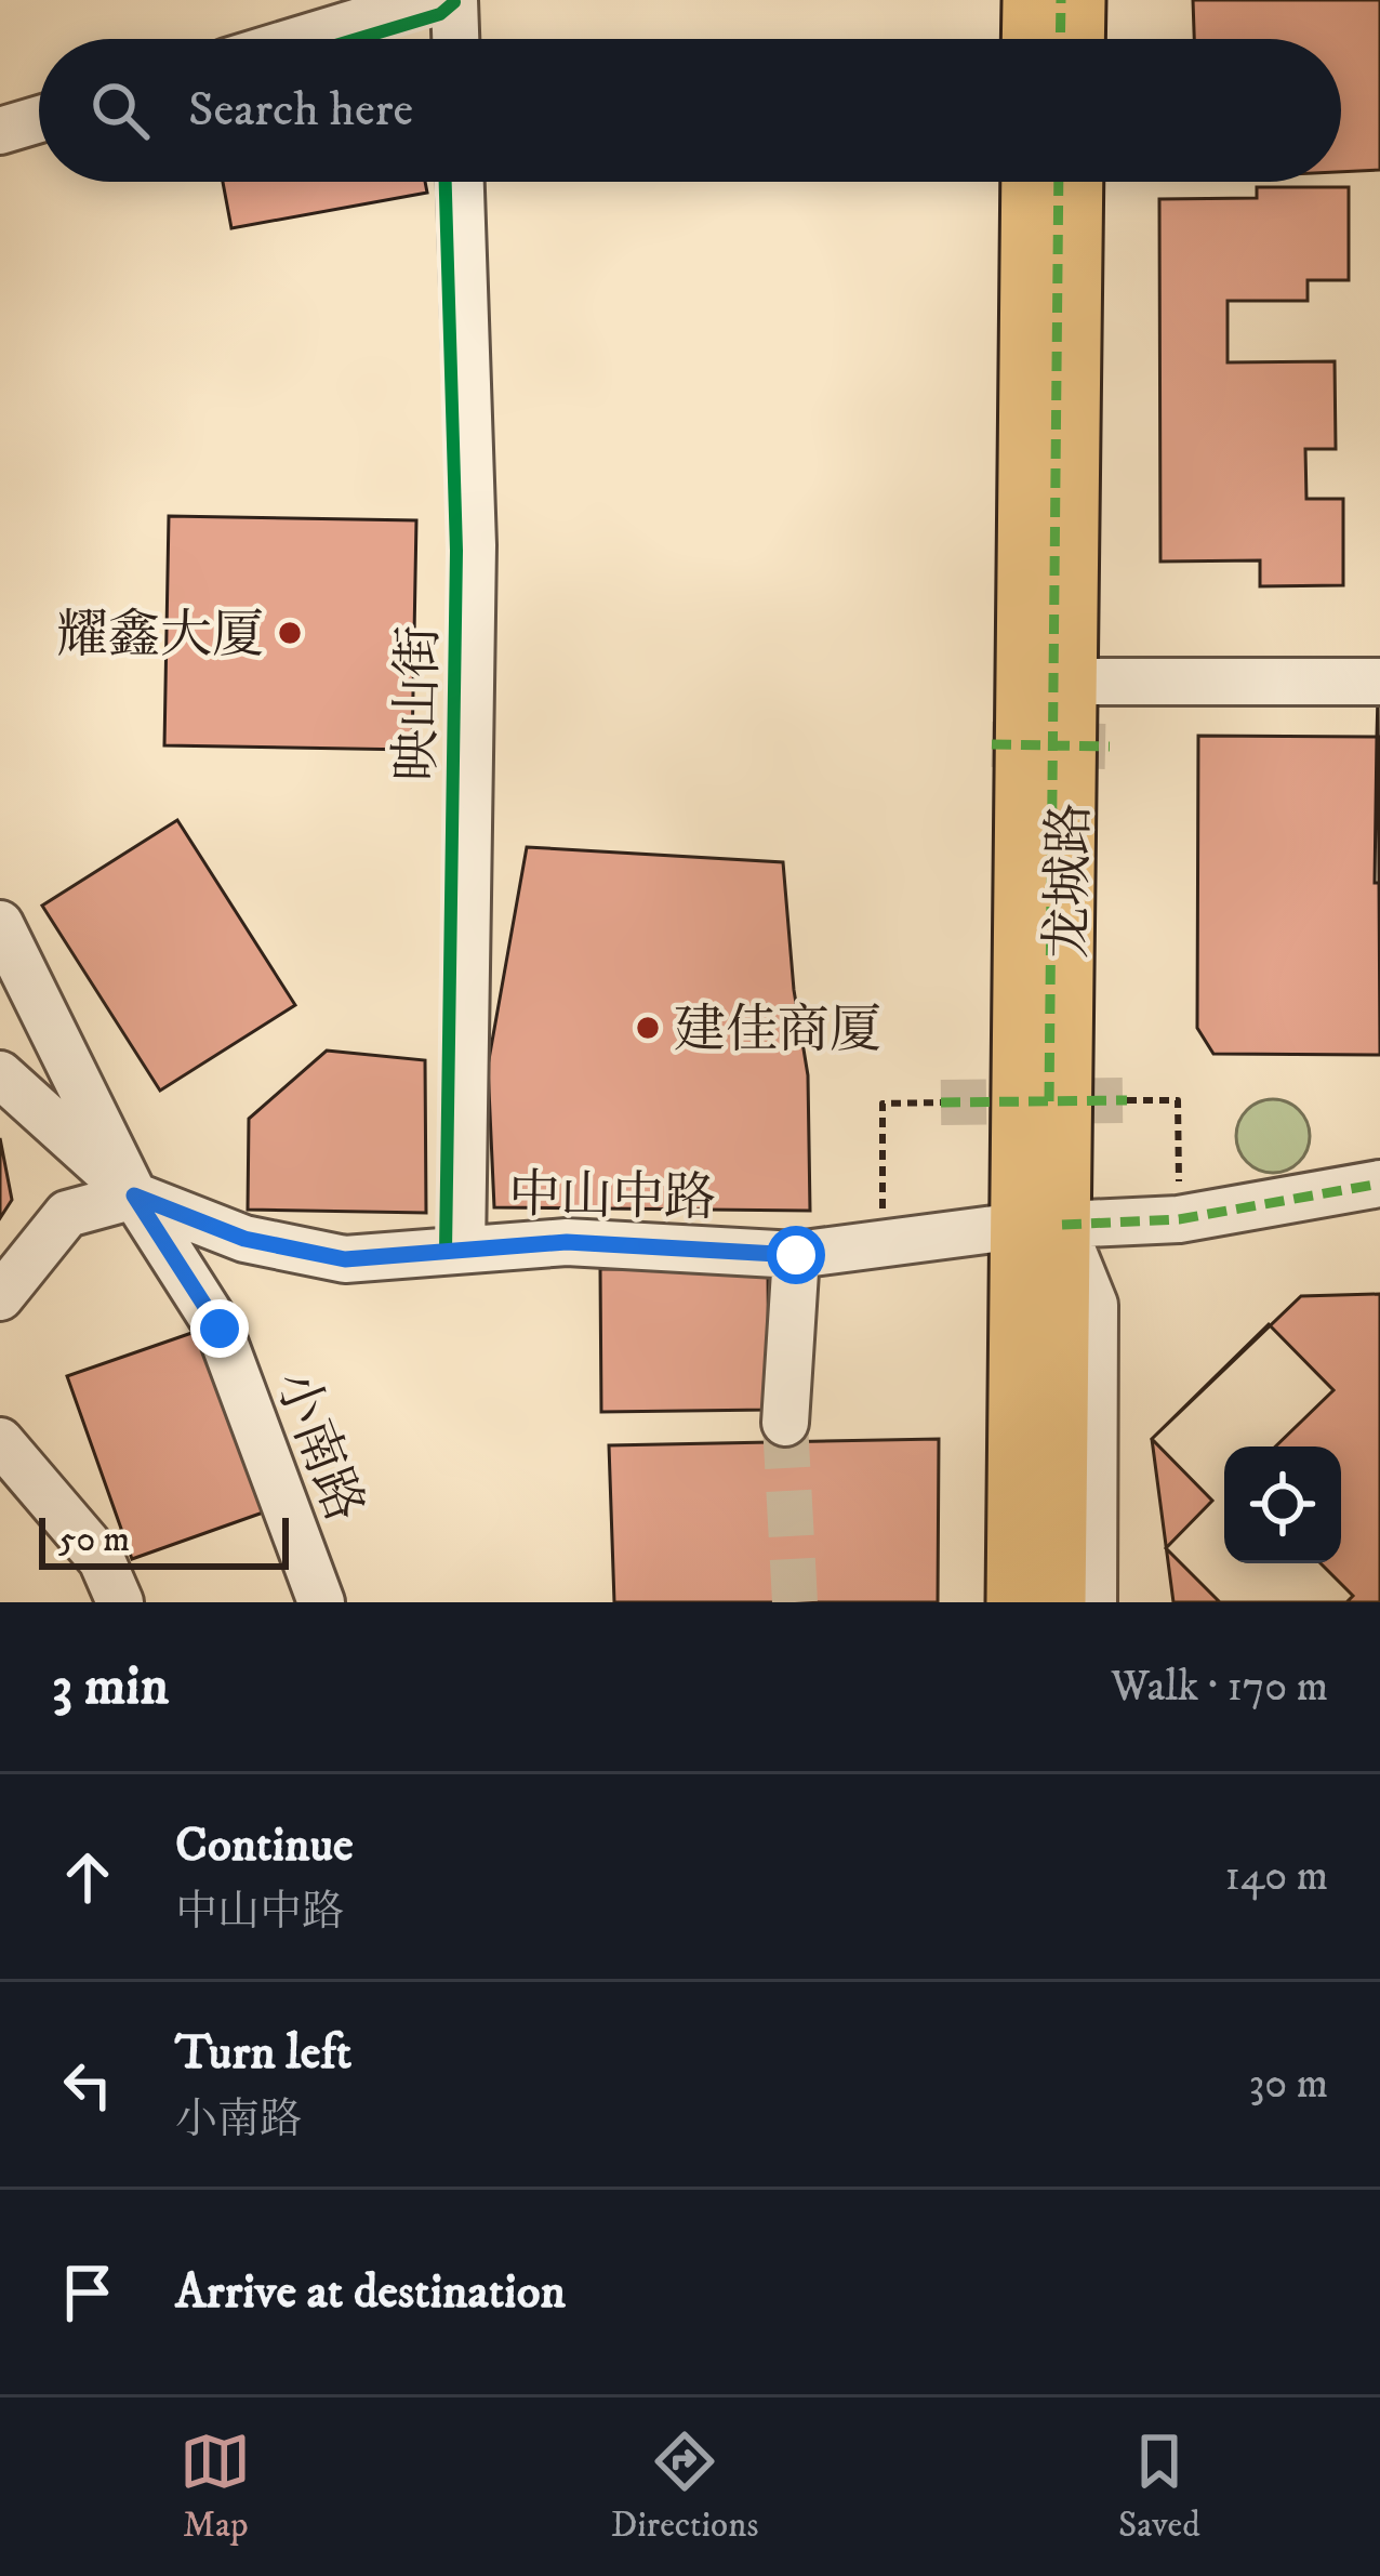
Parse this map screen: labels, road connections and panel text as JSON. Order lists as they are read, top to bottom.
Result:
{
  "streets": {
    "main road": ["龙城路"],
    "street": ["映山街", "中山中路", "小南路"]
  },
  "crossings": [
    ["映山街", "中山中路"],
    ["龙城路", "中山中路"],
    ["中山中路", "小南路"]
  ],
  "places": ["耀鑫大厦", "建佳商厦"],
  "scale_bar": "50 m",
  "page": {
    "search": "Search here",
    "scale": "50 m",
    "heading": ["3 min", "Walk · 170 m"],
    "list": [
      ["Continue", "中山中路", "140 m"],
      ["Turn left", "小南路", "30 m"],
      "Arrive at destination"
    ],
    "nav": ["Map", "Directions", "Saved"]
  }
}
